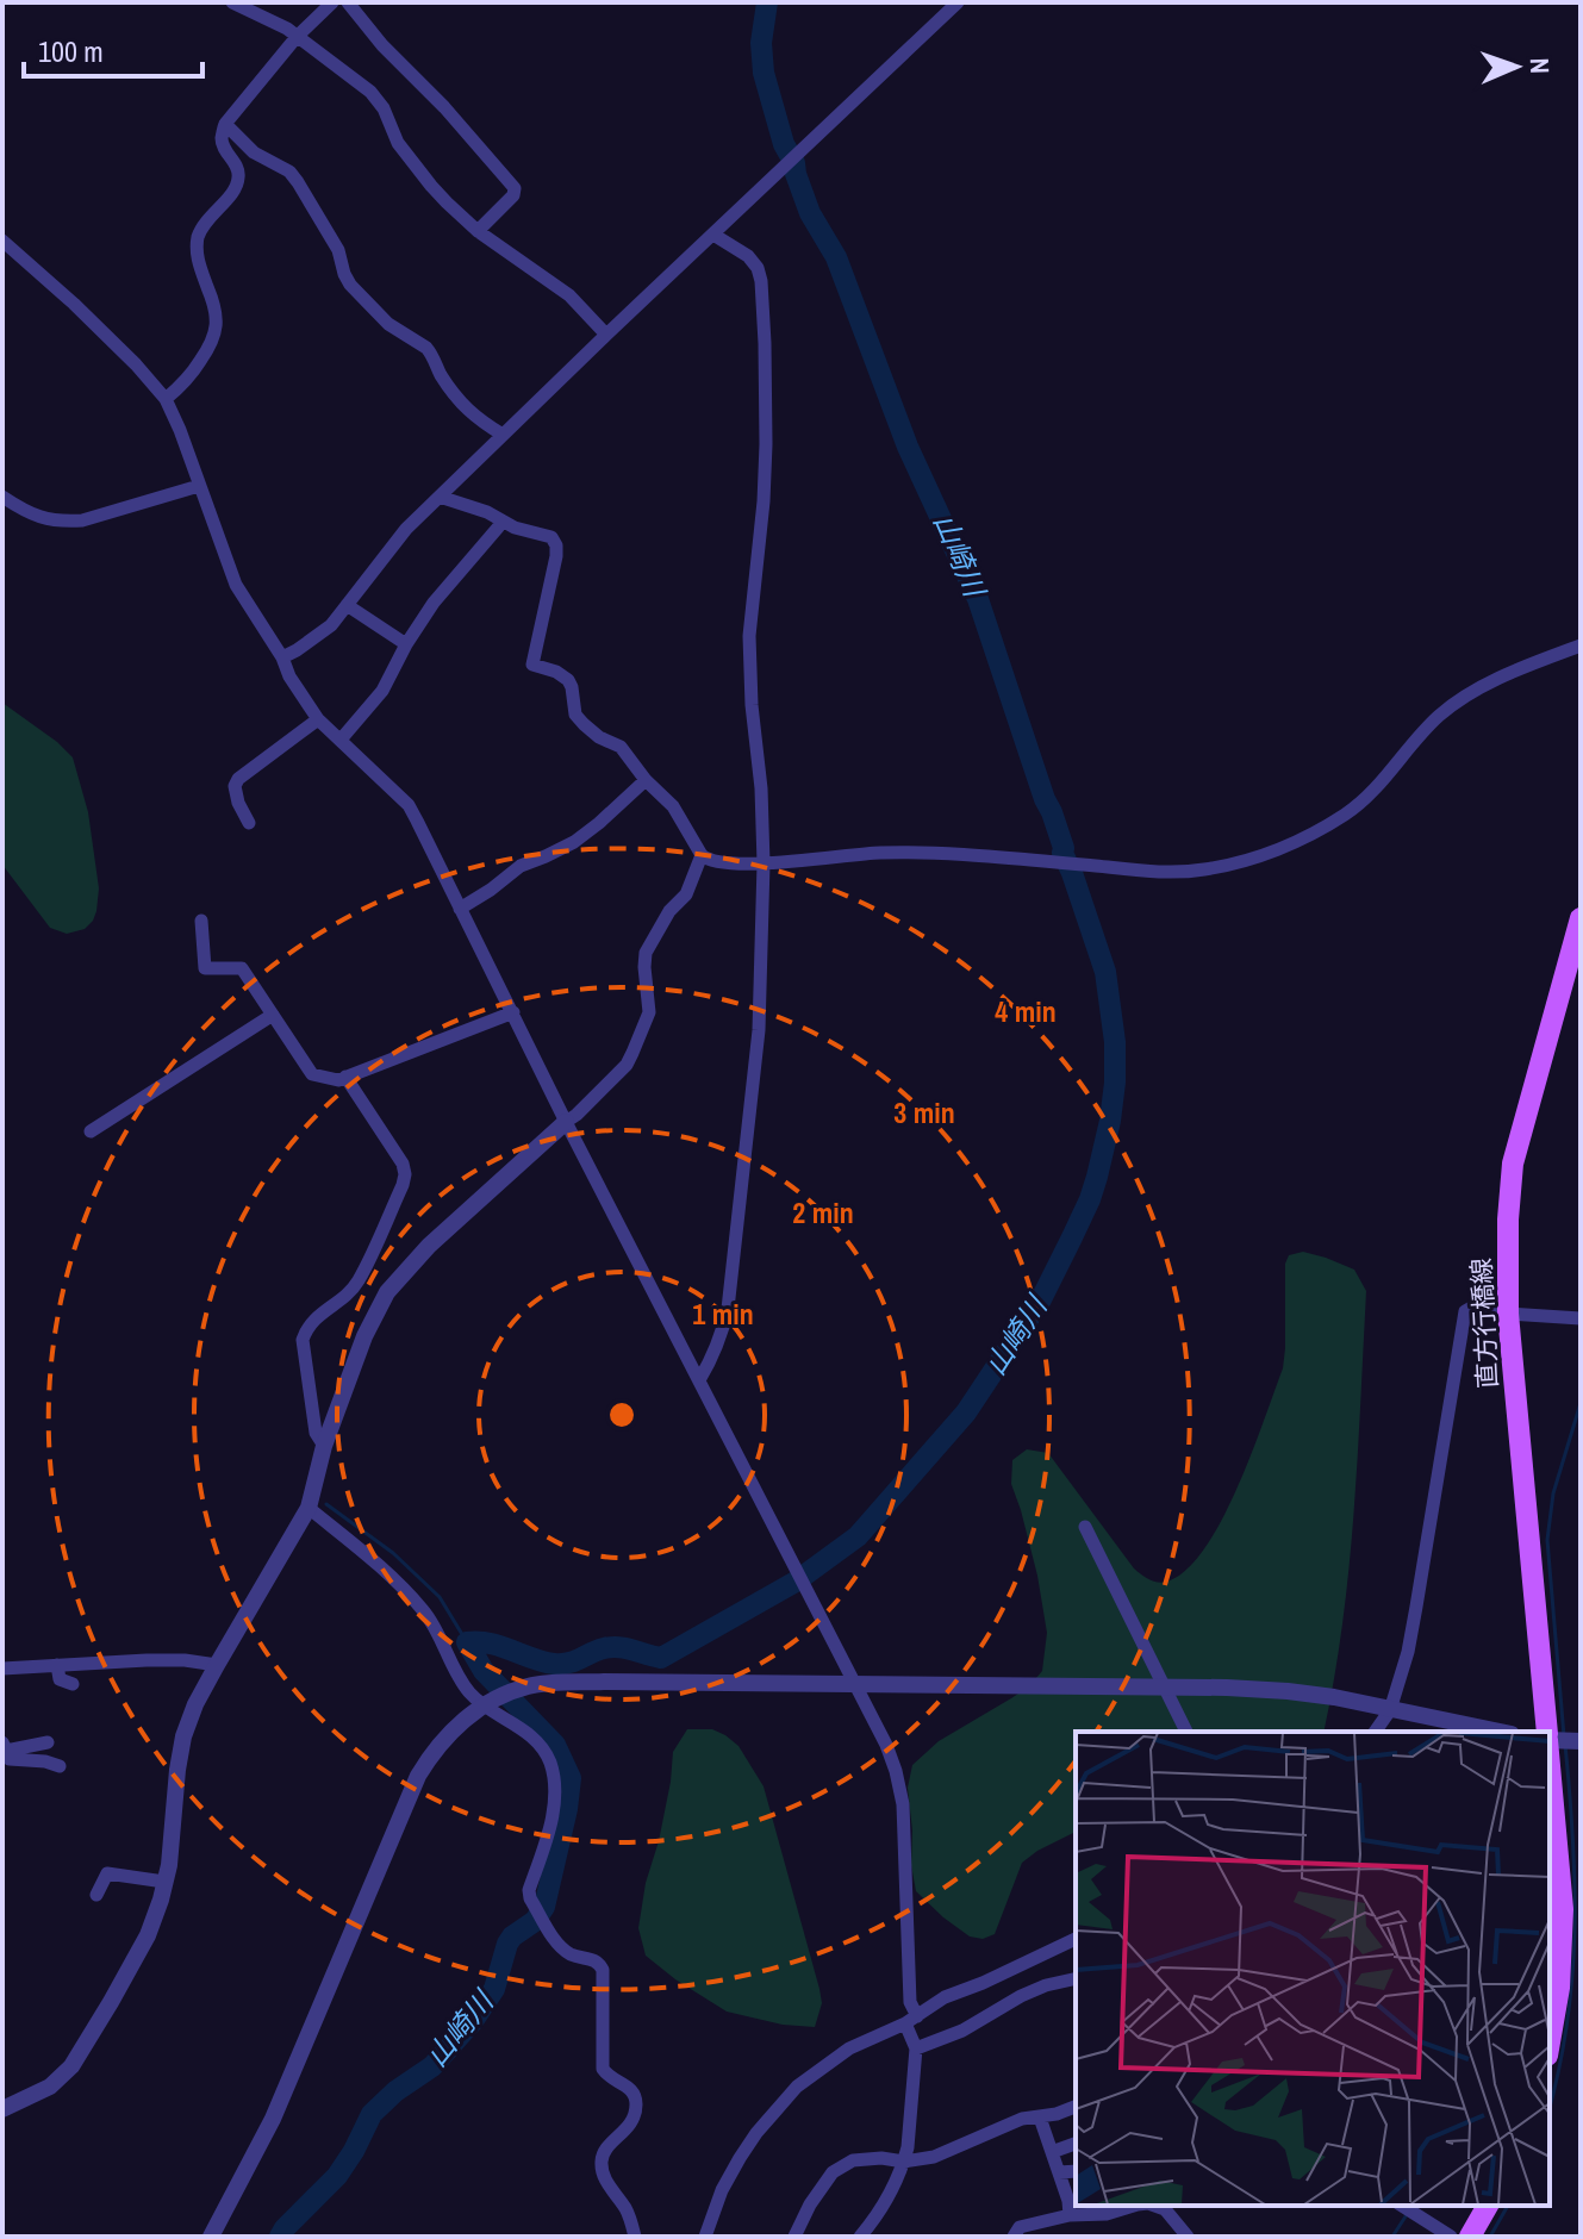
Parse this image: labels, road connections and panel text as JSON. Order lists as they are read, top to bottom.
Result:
{
  "streets": {
    "main road": ["直方行橋線"]
  },
  "water": ["山崎川"],
  "scale_bar": "100 m",
  "north": "right",
  "rings": [
    "4 min",
    "3 min",
    "2 min",
    "1 min"
  ]
}
